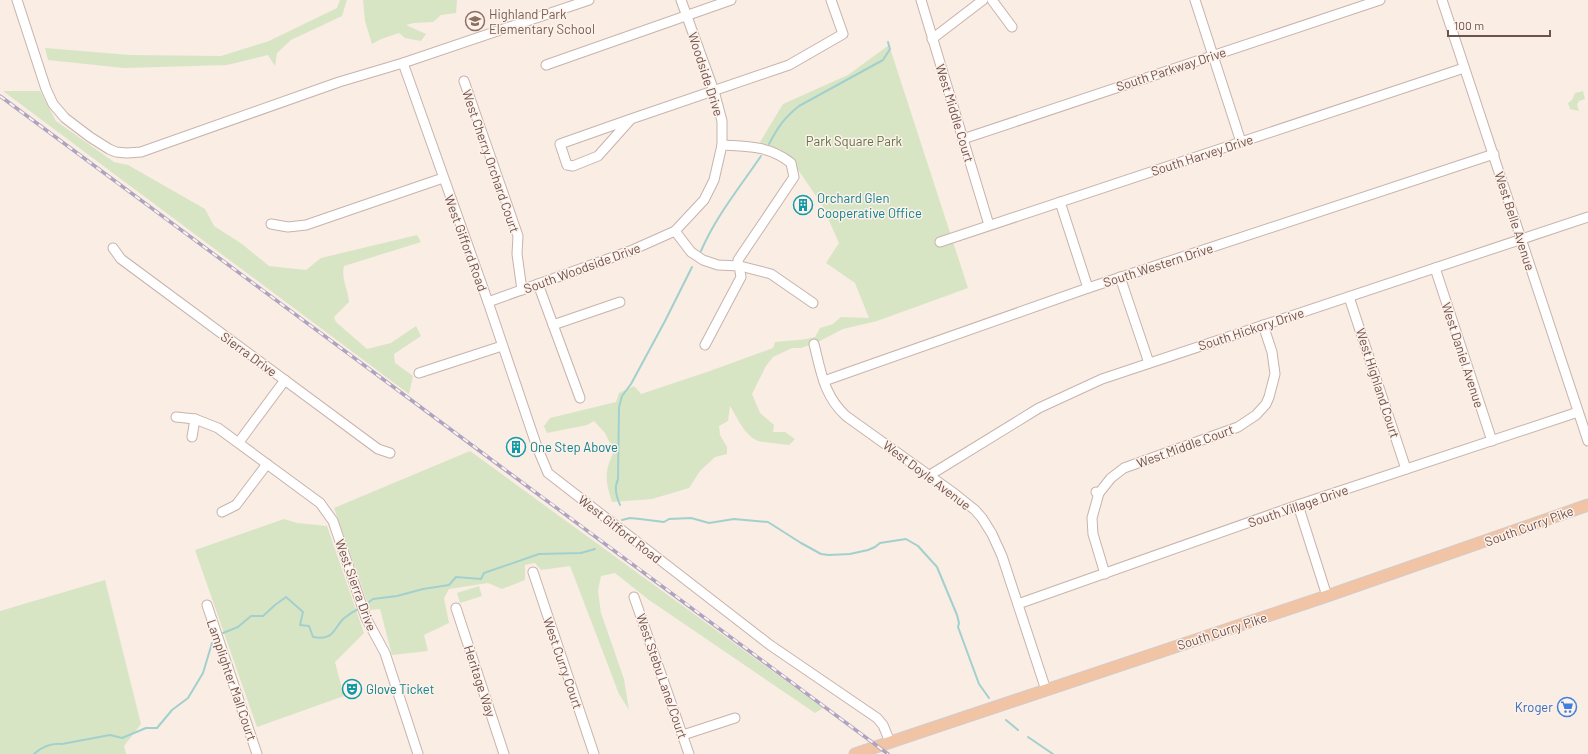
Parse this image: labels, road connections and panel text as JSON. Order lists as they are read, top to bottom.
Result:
{
  "streets": {
    "main road": ["South Curry Pike"],
    "street": [
      "South Parkway Drive",
      "Woodside Drive",
      "West Middle Court",
      "South Harvey Drive",
      "West Cherry Orchard Court",
      "West Belle Avenue",
      "West Gifford Road",
      "South Western Drive",
      "South Woodside Drive",
      "South Hickory Drive",
      "Sierra Drive",
      "West Daniel Avenue",
      "West Highland Court",
      "West Doyle Avenue",
      "South Village Drive",
      "West Sierra Drive",
      "West Curry Court",
      "West Stebu Lane/Court",
      "Lamplighter Mall Court",
      "Heritage Way"
    ]
  },
  "crossings": [
    ["South Parkway Drive", "West Middle Court"],
    ["Woodside Drive", "South Woodside Drive"],
    ["West Middle Court", "South Harvey Drive"],
    ["West Middle Court", "South Hickory Drive"],
    ["West Middle Court", "South Village Drive"],
    ["South Harvey Drive", "West Belle Avenue"],
    ["West Cherry Orchard Court", "South Woodside Drive"],
    ["West Belle Avenue", "South Western Drive"],
    ["West Belle Avenue", "South Hickory Drive"],
    ["West Belle Avenue", "South Village Drive"],
    ["West Gifford Road", "South Woodside Drive"],
    ["West Gifford Road", "South Curry Pike"],
    ["South Western Drive", "West Doyle Avenue"],
    ["South Hickory Drive", "West Daniel Avenue"],
    ["South Hickory Drive", "West Highland Court"],
    ["South Hickory Drive", "West Doyle Avenue"],
    ["West Daniel Avenue", "South Village Drive"],
    ["West Highland Court", "South Village Drive"],
    ["West Doyle Avenue", "South Village Drive"],
    ["West Doyle Avenue", "South Curry Pike"]
  ],
  "parks": ["Park Square Park"],
  "places": {
    "school or university": ["Highland Park Elementary School"],
    "building": ["Orchard Glen Cooperative Office", "One Step Above"],
    "theatre": ["Glove Ticket"],
    "supermarket": ["Kroger"]
  },
  "scale_bar": "100 m"
}
